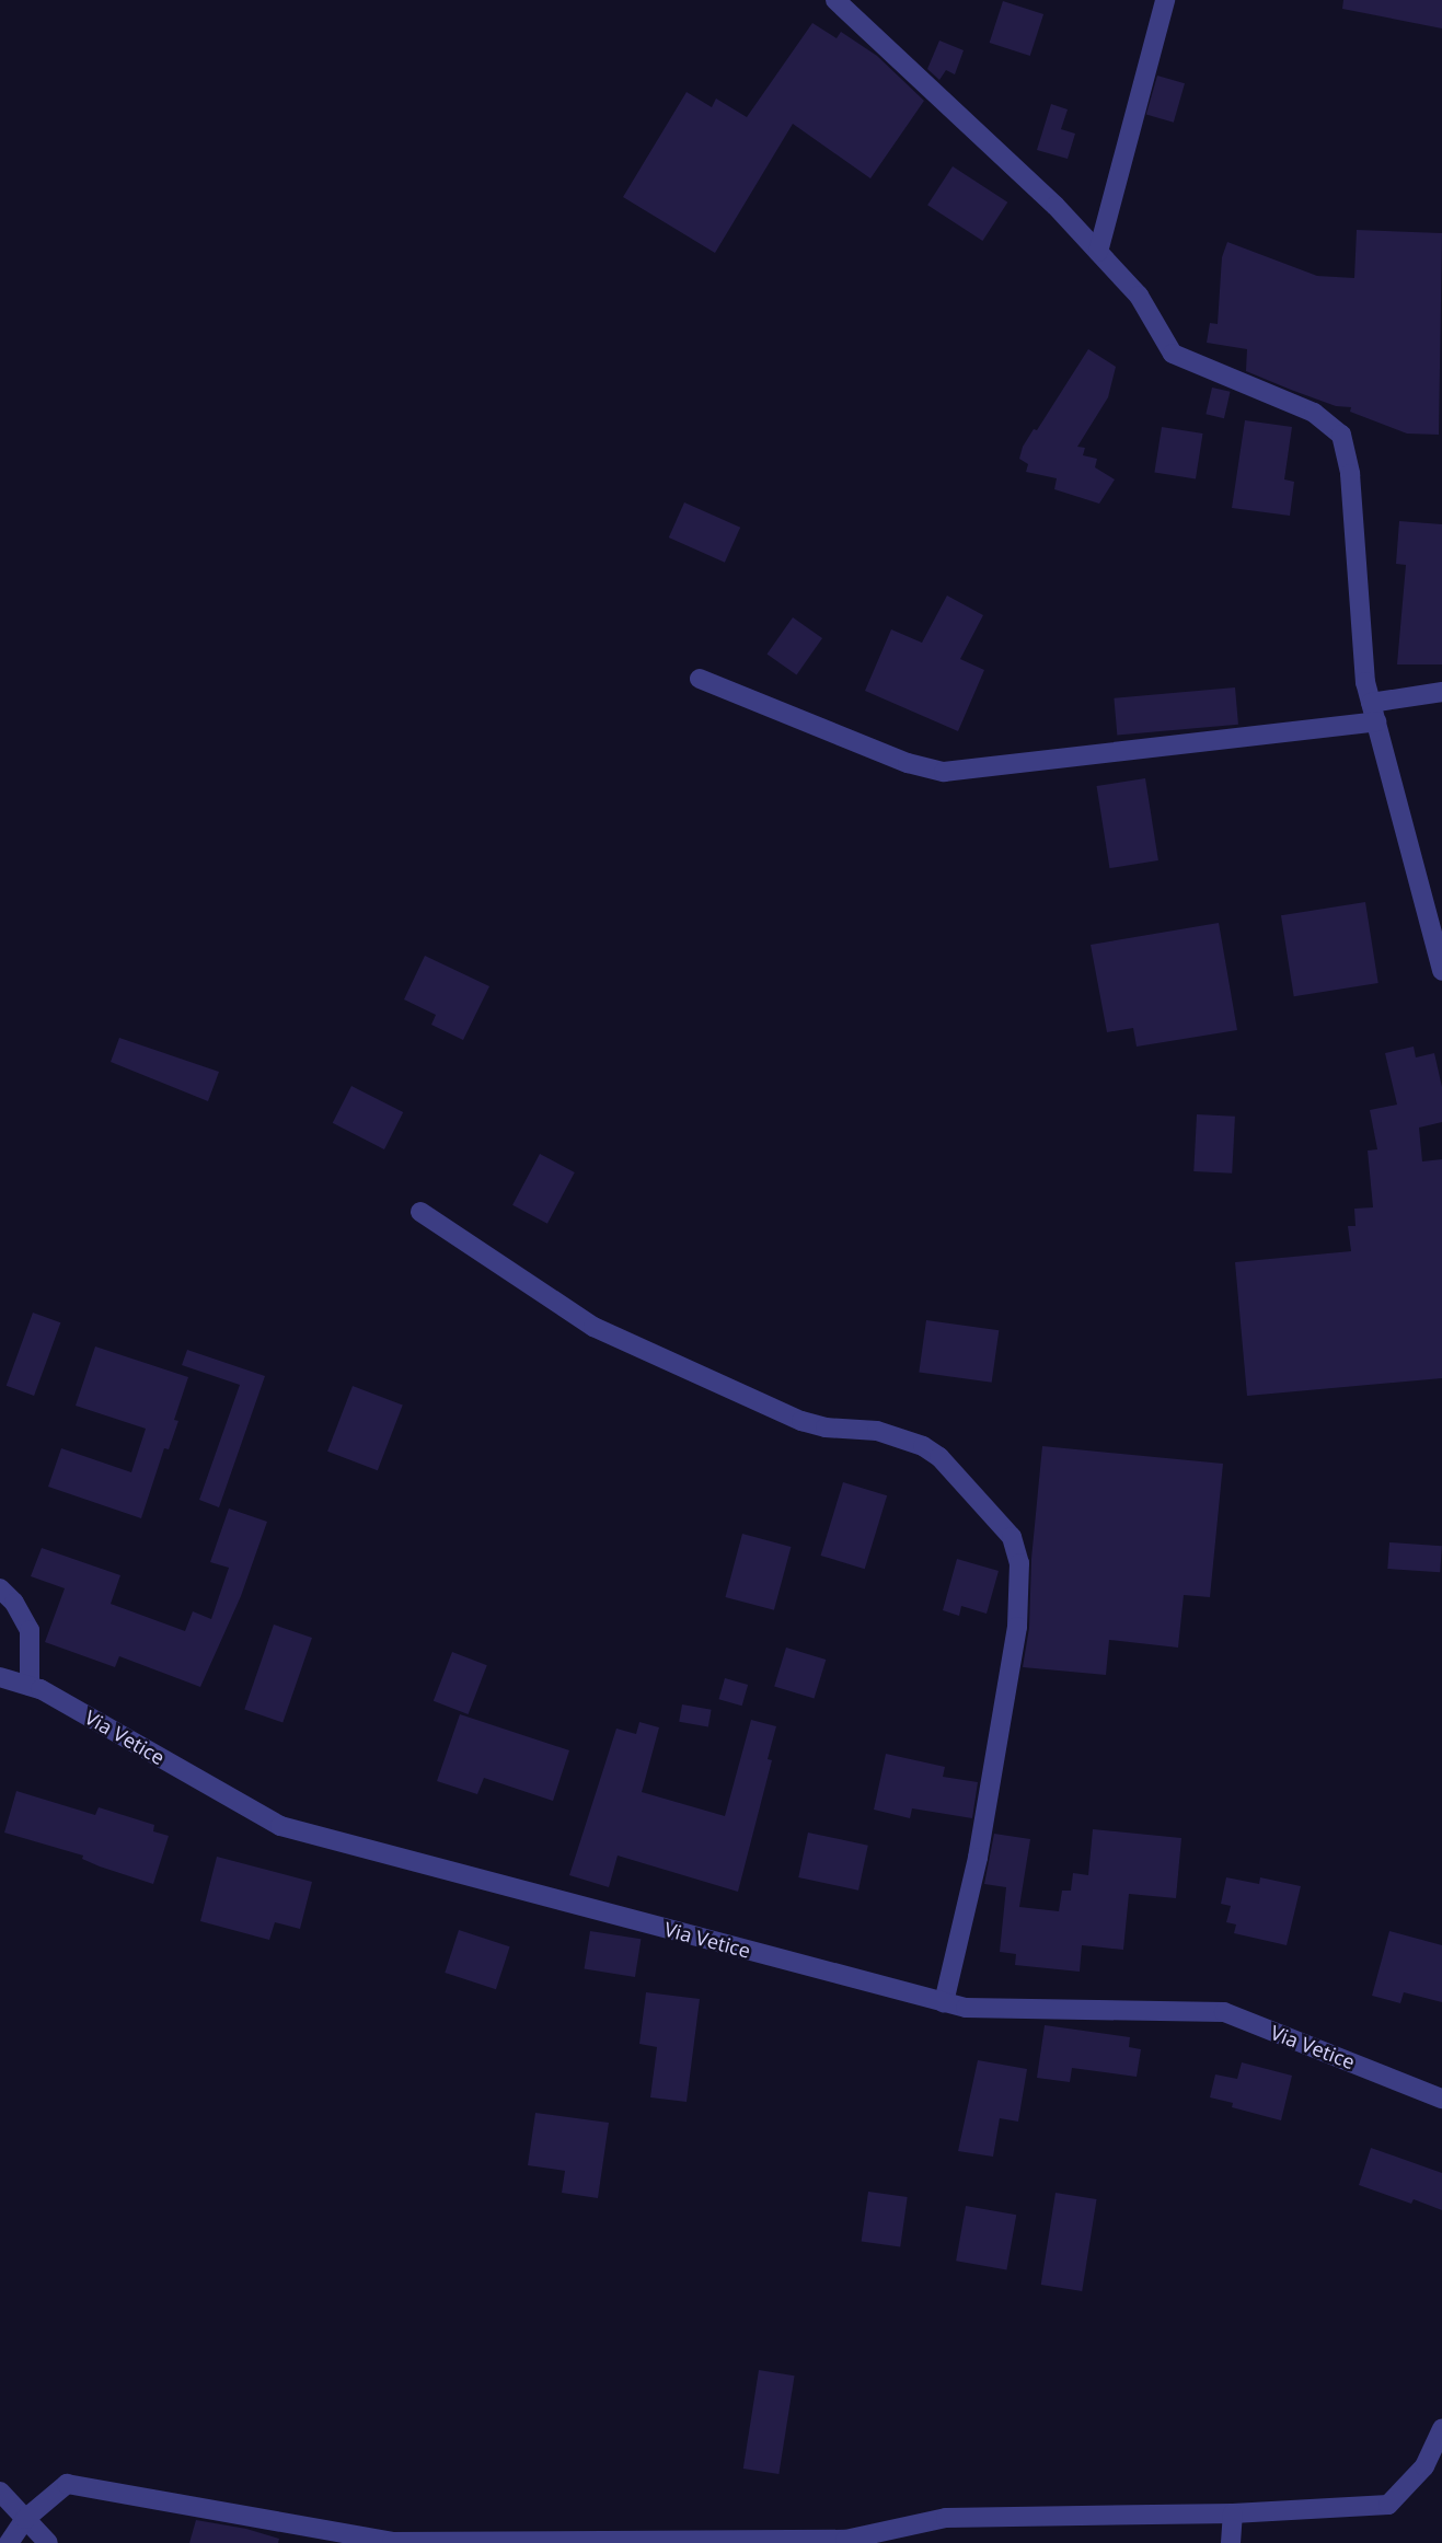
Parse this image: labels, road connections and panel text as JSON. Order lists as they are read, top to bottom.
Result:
{
  "streets": {
    "street": ["Via Vetice"]
  }
}
